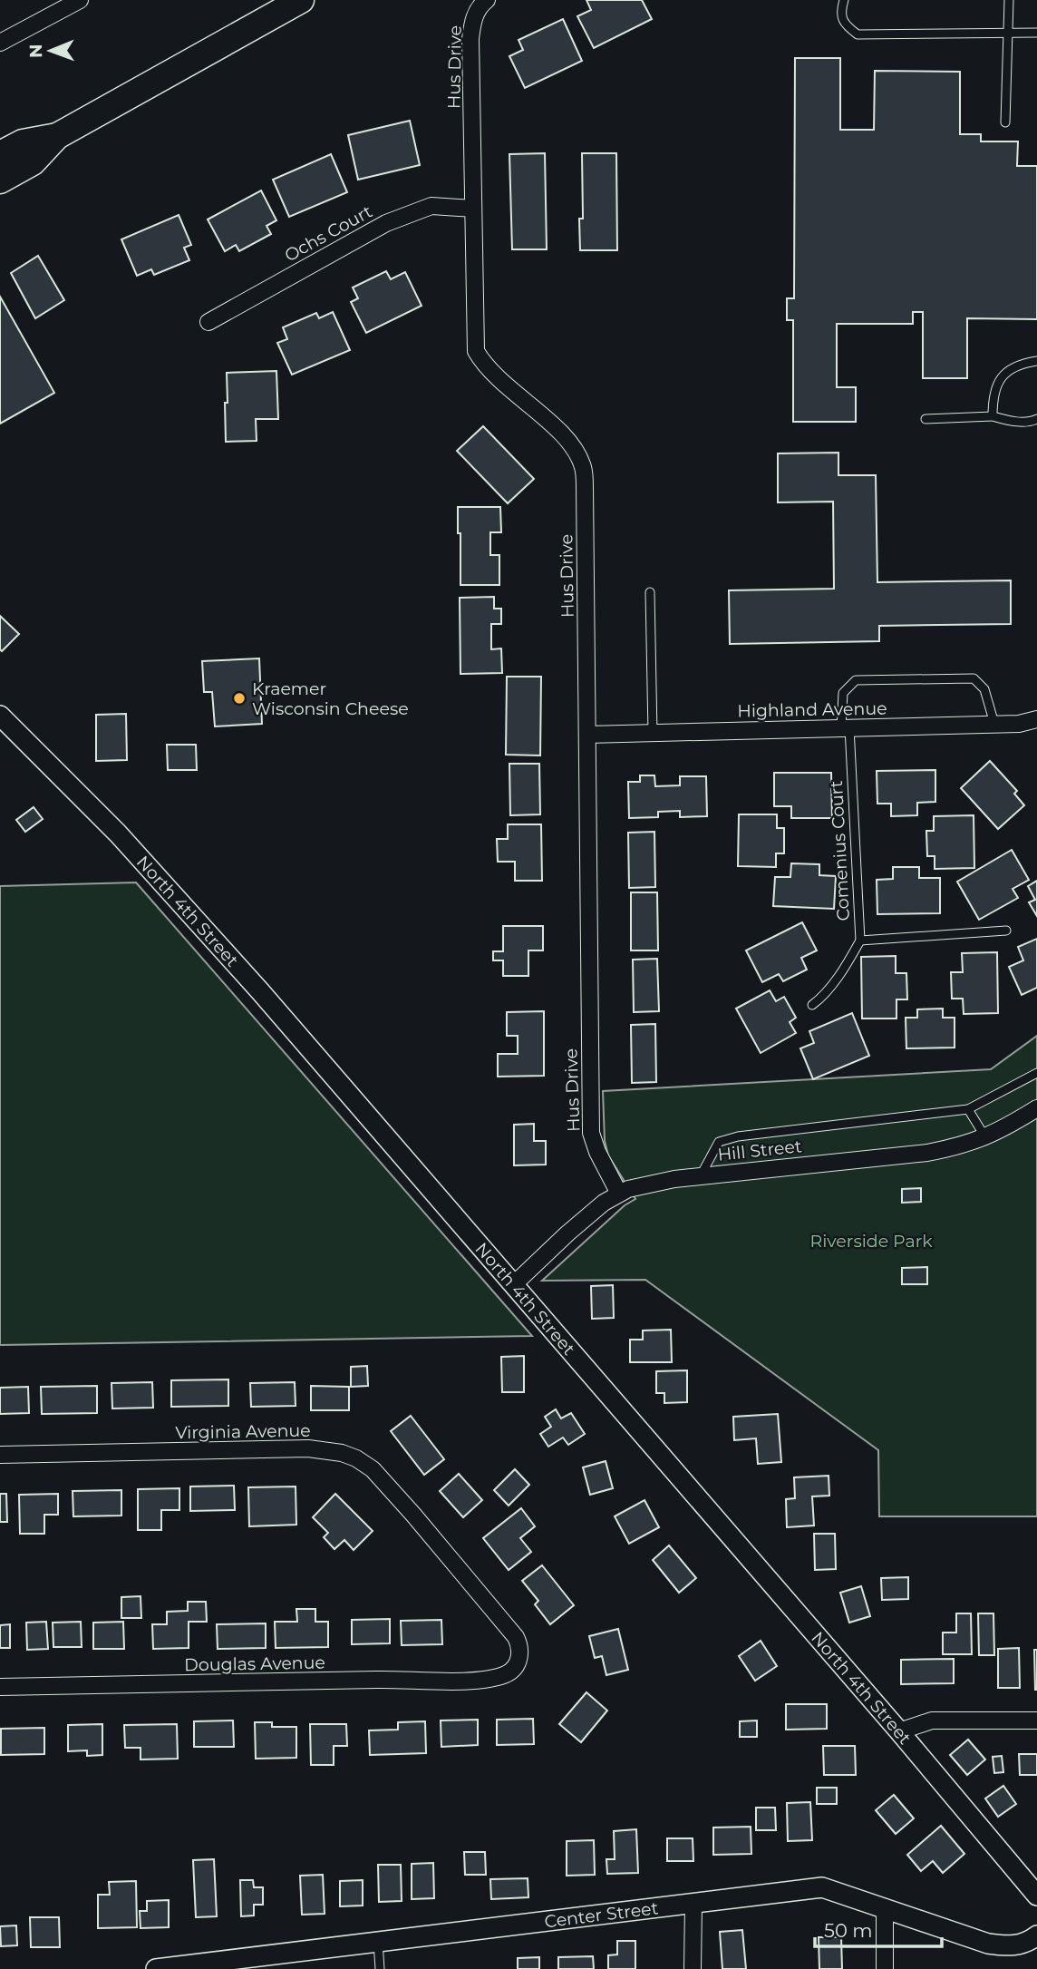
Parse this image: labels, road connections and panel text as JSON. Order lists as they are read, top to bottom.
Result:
{
  "streets": {
    "street": [
      "Hus Drive",
      "Ochs Court",
      "Highland Avenue",
      "North 4th Street",
      "Hill Street",
      "Virginia Avenue",
      "Douglas Avenue",
      "Center Street"
    ],
    "lane": ["Comenius Court"]
  },
  "crossings": [
    ["Hus Drive", "Ochs Court"],
    ["Hus Drive", "Highland Avenue"],
    ["Hus Drive", "Hill Street"],
    ["Highland Avenue", "Comenius Court"],
    ["North 4th Street", "Hill Street"],
    ["Virginia Avenue", "Douglas Avenue"]
  ],
  "parks": ["Riverside Park"],
  "places": ["Kraemer Wisconsin Cheese"],
  "scale_bar": "50 m",
  "north": "left"
}
